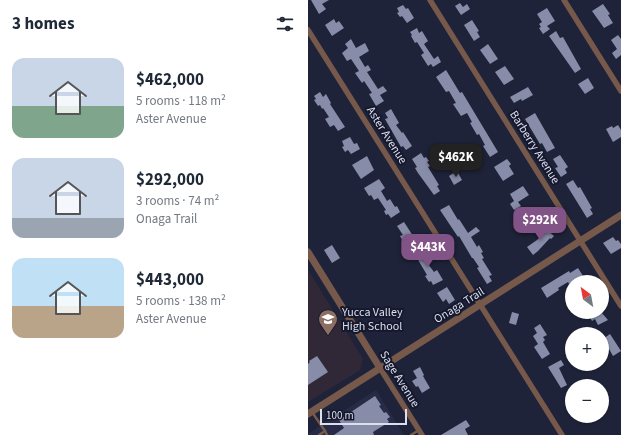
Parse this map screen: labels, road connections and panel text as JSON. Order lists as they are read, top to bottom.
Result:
{
  "streets": {
    "street": [
      "Aster Avenue",
      "Barberry Avenue",
      "Onaga Trail",
      "Sage Avenue"
    ]
  },
  "crossings": [
    ["Aster Avenue", "Onaga Trail"],
    ["Barberry Avenue", "Onaga Trail"],
    ["Onaga Trail", "Sage Avenue"]
  ],
  "places": {
    "school or university": ["Yucca Valley High School"]
  },
  "scale_bar": "100 m",
  "north": "top left",
  "page": {
    "heading": "3 homes",
    "list": [
      {
        "name": "$462,000",
        "note": "5 rooms · 118 m² · Aster Avenue"
      },
      {
        "name": "$292,000",
        "note": "3 rooms · 74 m² · Onaga Trail"
      },
      {
        "name": "$443,000",
        "note": "5 rooms · 138 m² · Aster Avenue"
      }
    ],
    "price": ["$462K", "$292K", "$443K"],
    "map_buttons": ["+", "−"],
    "scale": "100 m"
  }
}
